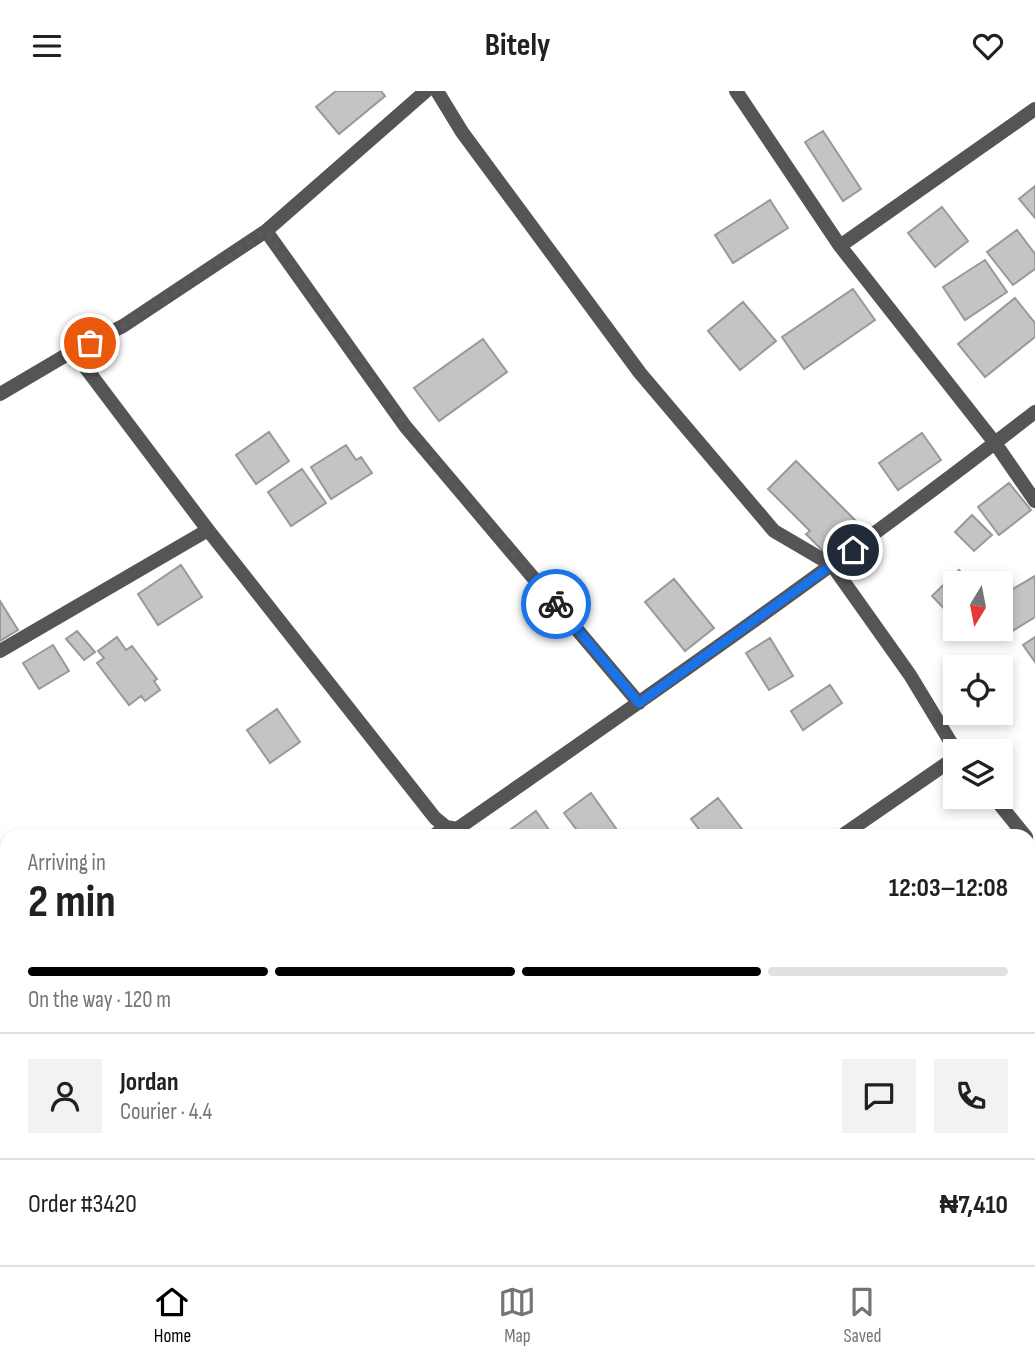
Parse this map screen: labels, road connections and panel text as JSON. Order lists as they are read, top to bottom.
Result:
{
  "north": "bottom",
  "page": {
    "header": "Bitely",
    "heading": ["2 min", "Arriving in", "12:03–12:08"],
    "panel": [
      "Jordan",
      "Courier · 4.4",
      "Order #3420",
      "₦7,410"
    ],
    "bar": "On the way · 120 m",
    "tabs": ["Home", "Map", "Saved"]
  }
}
